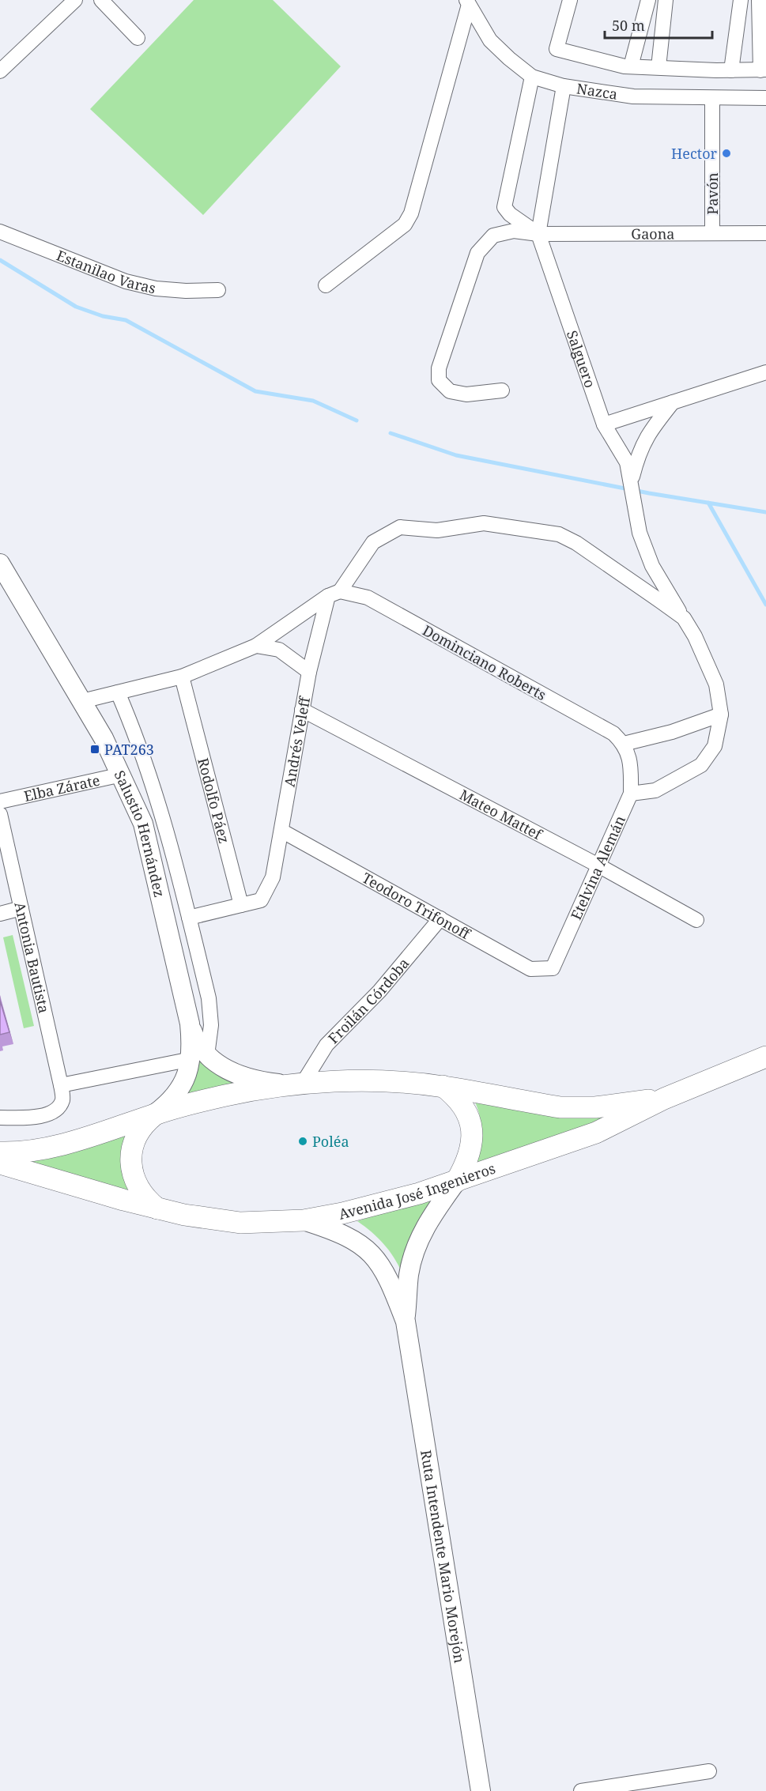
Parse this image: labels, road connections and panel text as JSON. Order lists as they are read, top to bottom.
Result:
{
  "streets": {
    "main road": ["Salustio Hernández", "Avenida José Ingenieros", "Ruta Intendente Mario Morejón"],
    "street": [
      "Nazca",
      "Pavón",
      "Gaona",
      "Estanilao Varas",
      "Salguero",
      "Dominciano Roberts",
      "Andrés Veleff",
      "Elba Zárate",
      "Rodolfo Páez",
      "Mateo Mattef",
      "Etelvina Alemán",
      "Teodoro Trifonoff",
      "Antonia Bautista",
      "Froilán Córdoba"
    ]
  },
  "crossings": [
    ["Nazca", "Pavón"],
    ["Nazca", "Salguero"],
    ["Pavón", "Gaona"],
    ["Gaona", "Salguero"],
    ["Dominciano Roberts", "Andrés Veleff"],
    ["Dominciano Roberts", "Etelvina Alemán"],
    ["Andrés Veleff", "Rodolfo Páez"],
    ["Andrés Veleff", "Mateo Mattef"],
    ["Andrés Veleff", "Teodoro Trifonoff"],
    ["Elba Zárate", "Salustio Hernández"],
    ["Mateo Mattef", "Etelvina Alemán"],
    ["Salustio Hernández", "Froilán Córdoba"],
    ["Salustio Hernández", "Avenida José Ingenieros"],
    ["Etelvina Alemán", "Teodoro Trifonoff"],
    ["Teodoro Trifonoff", "Froilán Córdoba"],
    ["Froilán Córdoba", "Avenida José Ingenieros"]
  ],
  "places": {
    "other": ["Hector", "Poléa"],
    "transit": ["PAT263"]
  },
  "scale_bar": "50 m"
}
